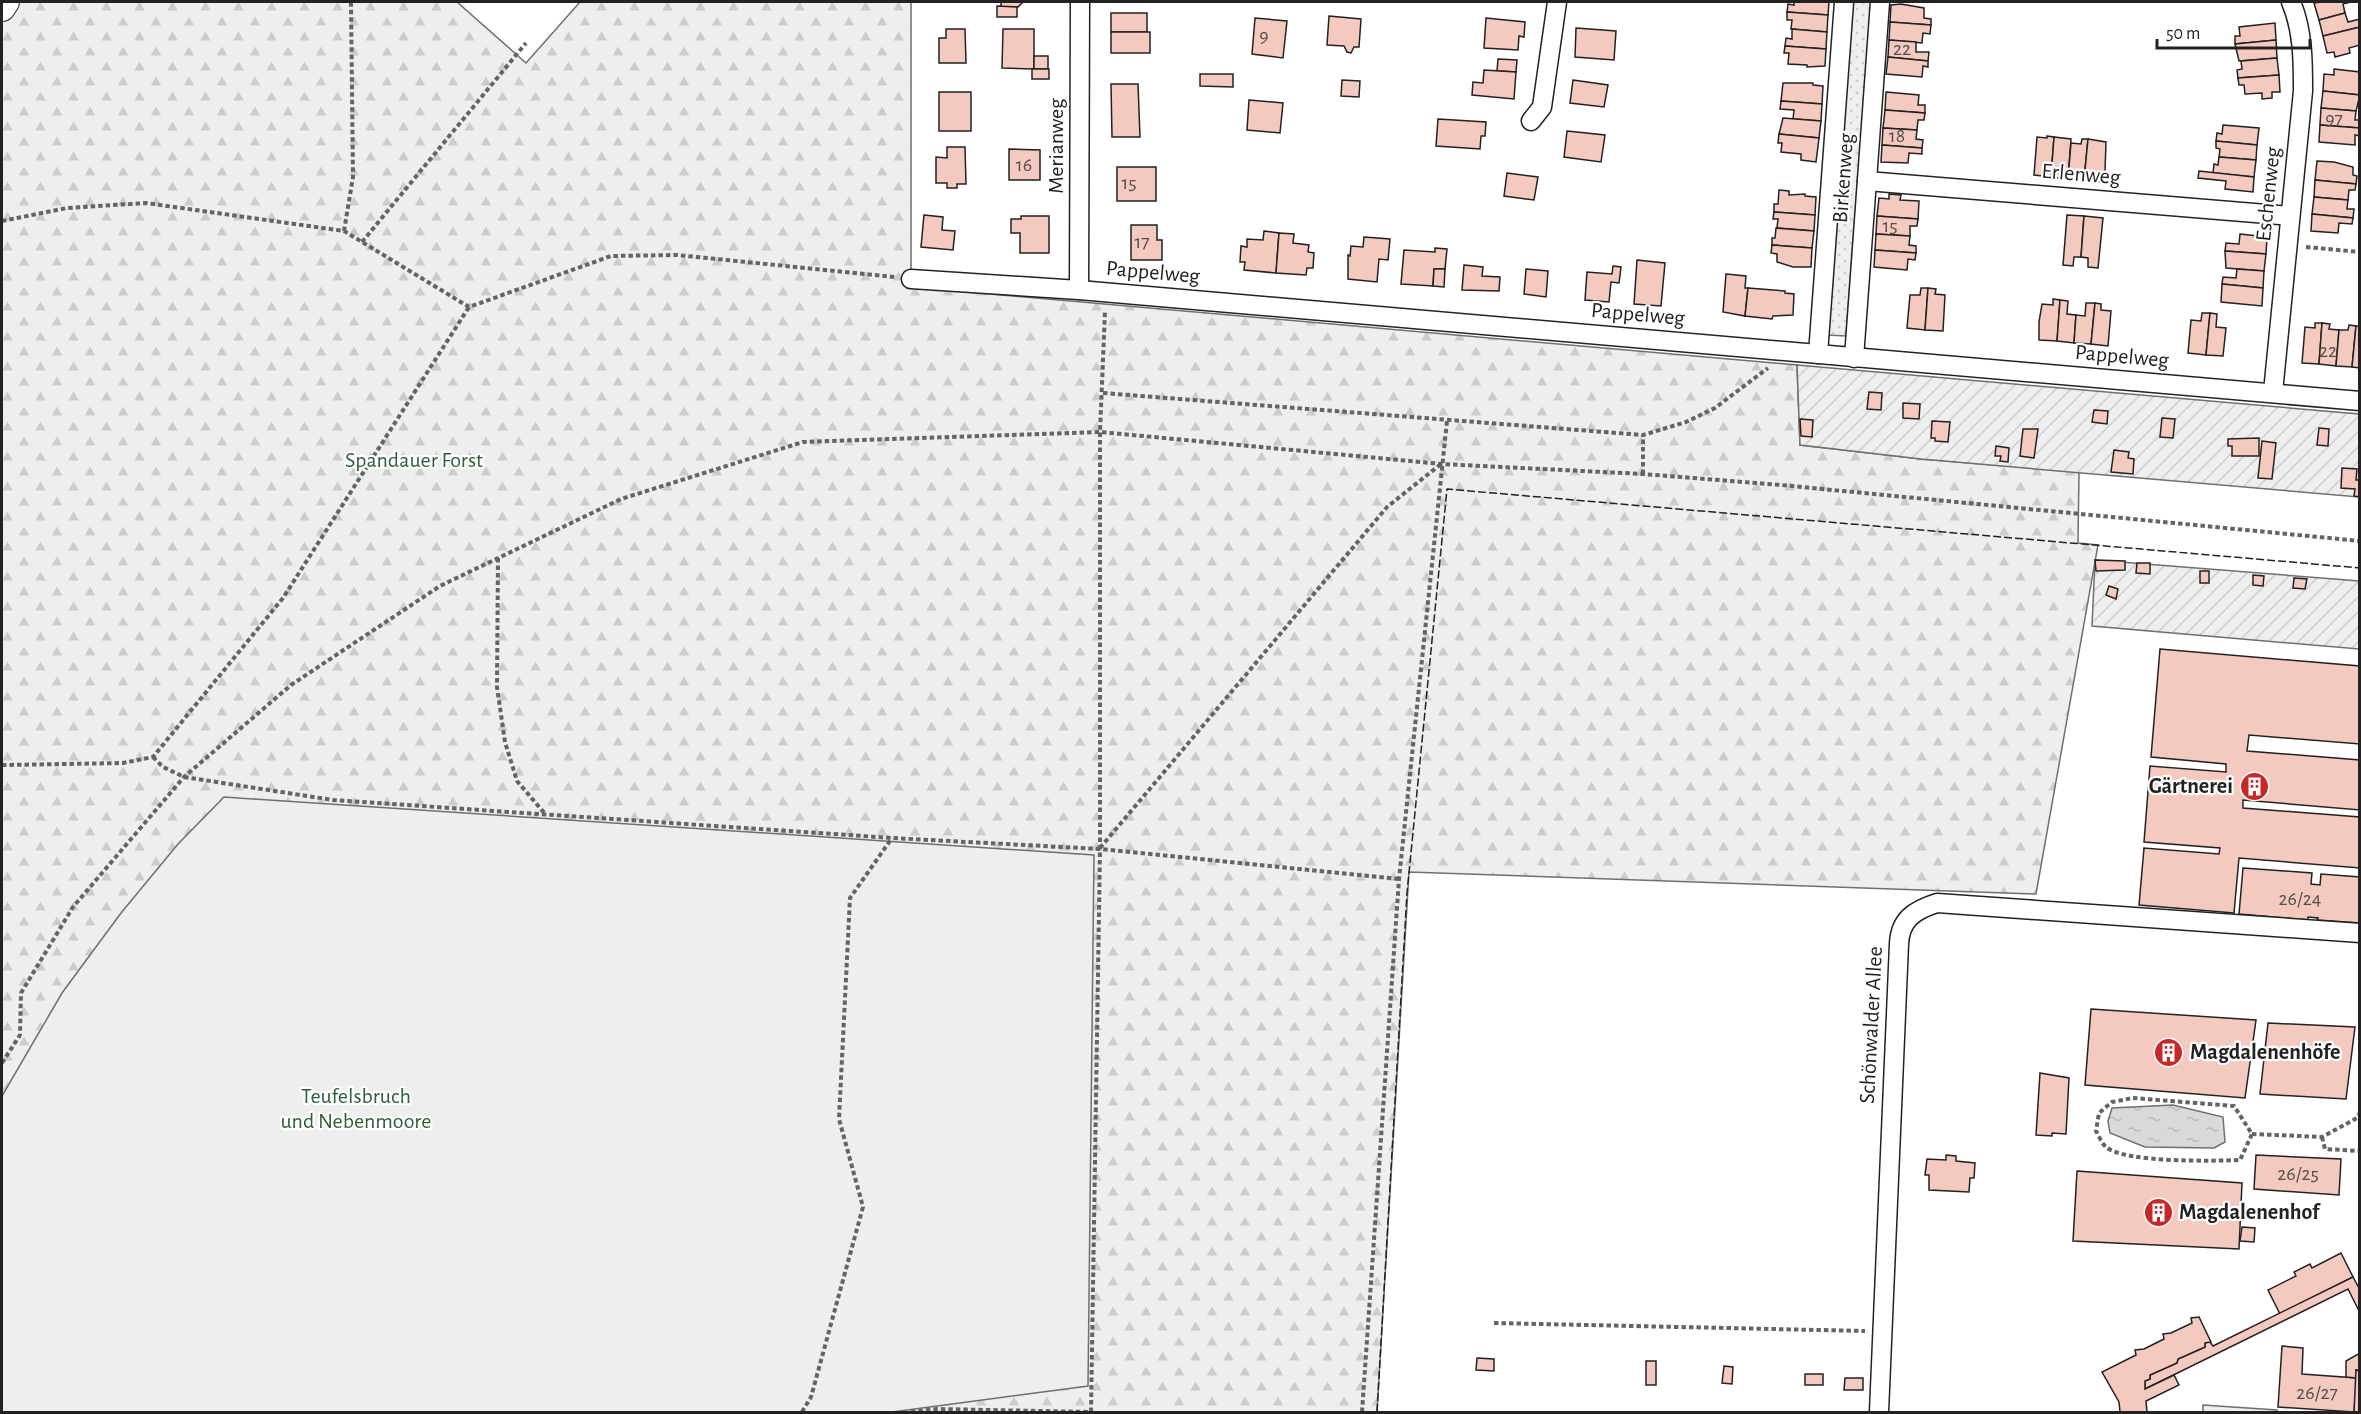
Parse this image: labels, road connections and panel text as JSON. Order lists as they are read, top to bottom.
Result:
{
  "streets": {
    "street": [
      "Merianweg",
      "Erlenweg",
      "Birkenweg",
      "Eschenweg",
      "Pappelweg",
      "Schönwalder Allee"
    ]
  },
  "crossings": [
    ["Merianweg", "Pappelweg"],
    ["Erlenweg", "Birkenweg"],
    ["Erlenweg", "Eschenweg"],
    ["Birkenweg", "Pappelweg"],
    ["Eschenweg", "Pappelweg"]
  ],
  "parks": ["Spandauer Forst", "Teufelsbruch und Nebenmoore"],
  "places": {
    "building": ["Gärtnerei", "Magdalenenhöfe", "Magdalenenhof"]
  },
  "house_numbers": [
    "9",
    "22",
    "97",
    "18",
    "16",
    "15",
    "15",
    "17",
    "22",
    "26/24",
    "26/25",
    "26/27"
  ],
  "scale_bar": "50 m"
}
